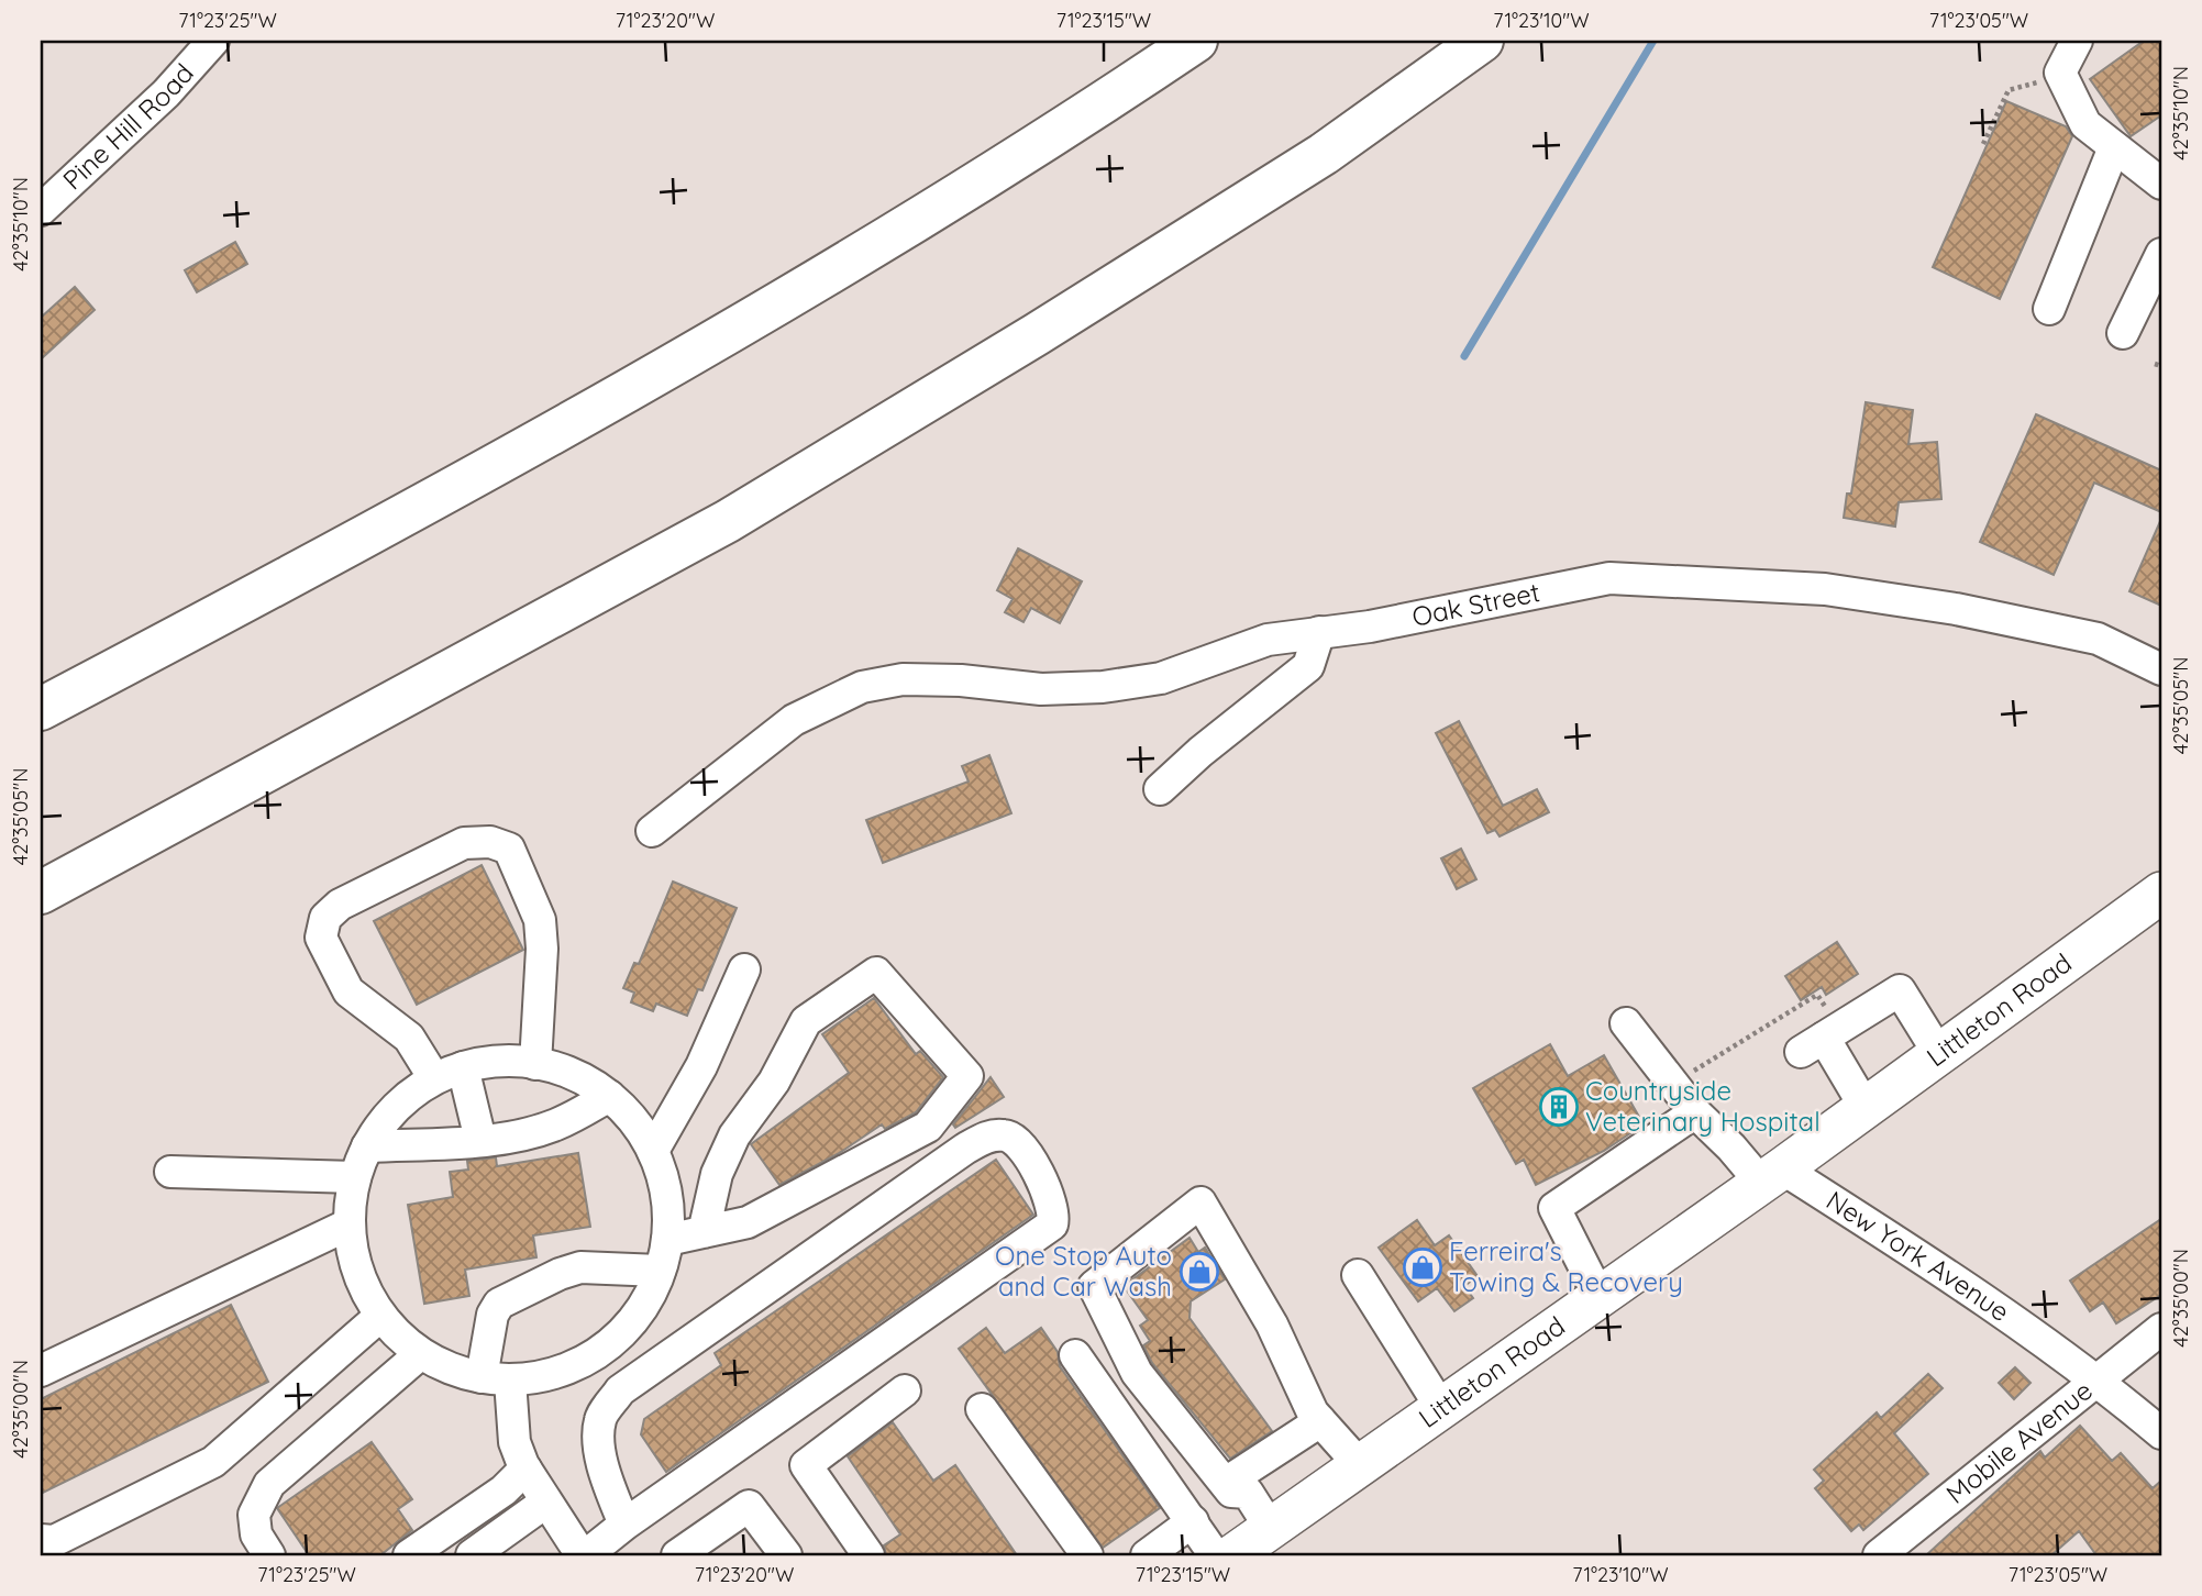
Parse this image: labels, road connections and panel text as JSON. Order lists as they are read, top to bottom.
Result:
{
  "streets": {
    "main road": ["Littleton Road"],
    "street": [
      "Pine Hill Road",
      "Oak Street",
      "New York Avenue",
      "Mobile Avenue"
    ]
  },
  "crossings": [
    ["Littleton Road", "New York Avenue"],
    ["New York Avenue", "Mobile Avenue"]
  ],
  "places": {
    "building": ["Countryside Veterinary Hospital"],
    "shop": ["Ferreira's Towing & Recovery", "One Stop Auto and Car Wash"]
  },
  "coordinates": [
    "71°23'25\"W",
    "71°23'20\"W",
    "71°23'15\"W",
    "71°23'10\"W",
    "71°23'05\"W",
    "42°35'10\"N",
    "42°35'05\"N",
    "42°35'00\"N"
  ]
}
